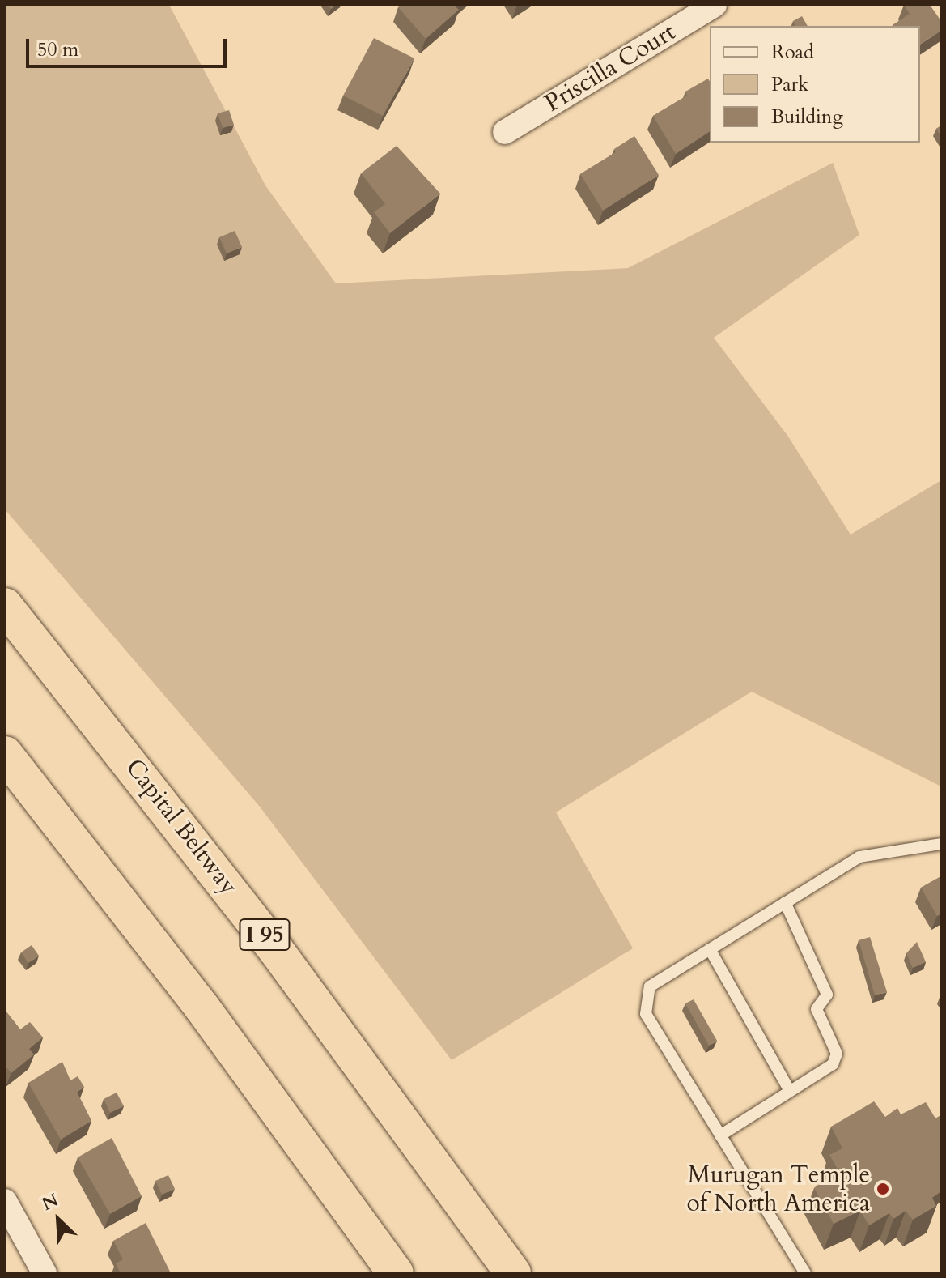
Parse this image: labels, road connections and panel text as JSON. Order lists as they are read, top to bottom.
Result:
{
  "streets": {
    "highway": ["Capital Beltway", "I 95"],
    "street": ["Priscilla Court"]
  },
  "places": ["Murugan Temple of North America"],
  "legend": ["Road", "Park", "Building"],
  "scale_bar": "50 m",
  "north": "top left"
}
